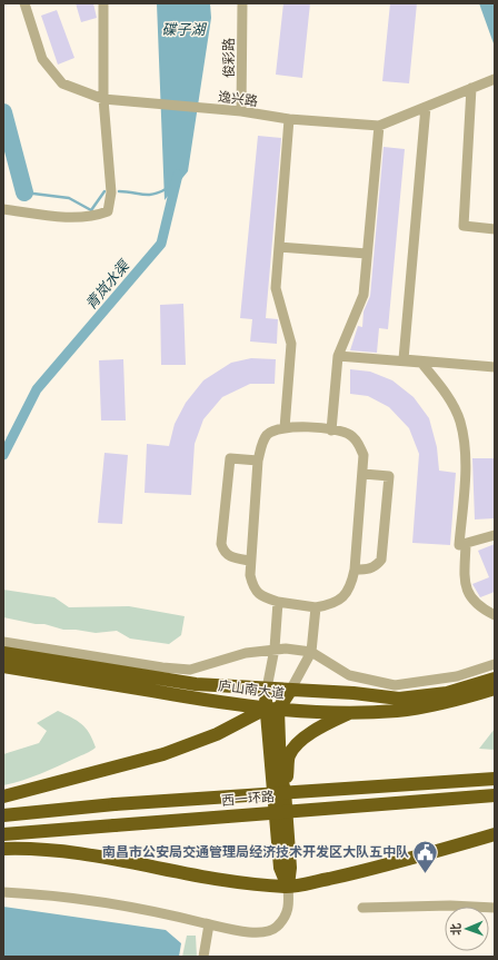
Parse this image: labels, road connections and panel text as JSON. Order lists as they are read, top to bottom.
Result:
{
  "streets": {
    "highway": ["庐山南大道", "西一环路"],
    "street": ["俊彩路", "逸兴路"]
  },
  "crossings": [
    ["俊彩路", "逸兴路"]
  ],
  "water": ["碟子湖", "青岚水渠"],
  "places": {
    "public building": ["南昌市公安局交通管理局经济技术开发区大队五中队"]
  },
  "north": "left"
}
